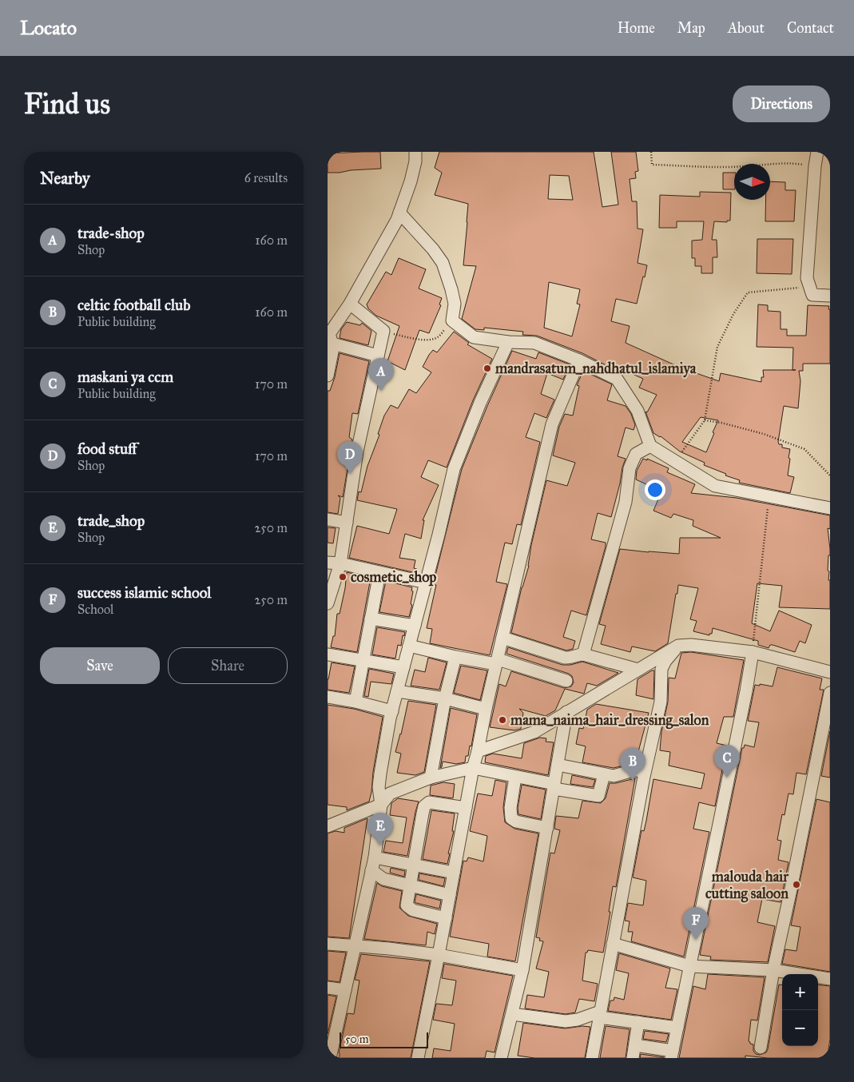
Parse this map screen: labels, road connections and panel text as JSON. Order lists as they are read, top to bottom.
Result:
{
  "places": [
    "mandrasatum_nahdhatul_islamiya",
    "cosmetic_shop",
    "mama_naima_hair_dressing_salon",
    "malouda hair cutting saloon"
  ],
  "scale_bar": "50 m",
  "north": "right",
  "page": {
    "header": "Locato",
    "nav": [
      "Home",
      "Map",
      "About",
      "Contact"
    ],
    "buttons": [
      "Directions",
      ["Save", "Share"]
    ],
    "title": "Find us",
    "heading": ["Nearby", "6 results"],
    "list": [
      {
        "mark": "A",
        "name": "trade-shop",
        "note": "Shop",
        "value": "160 m"
      },
      {
        "mark": "B",
        "name": "celtic football club",
        "note": "Public building",
        "value": "160 m"
      },
      {
        "mark": "C",
        "name": "maskani ya ccm",
        "note": "Public building",
        "value": "170 m"
      },
      {
        "mark": "D",
        "name": "food stuff",
        "note": "Shop",
        "value": "170 m"
      },
      {
        "mark": "E",
        "name": "trade_shop",
        "note": "Shop",
        "value": "250 m"
      },
      {
        "mark": "F",
        "name": "success islamic school",
        "note": "School",
        "value": "250 m"
      }
    ],
    "pins": [
      "A",
      "D",
      "C",
      "B",
      "E",
      "F"
    ],
    "map_buttons": ["+", "−"],
    "scale": "50 m"
  }
}
